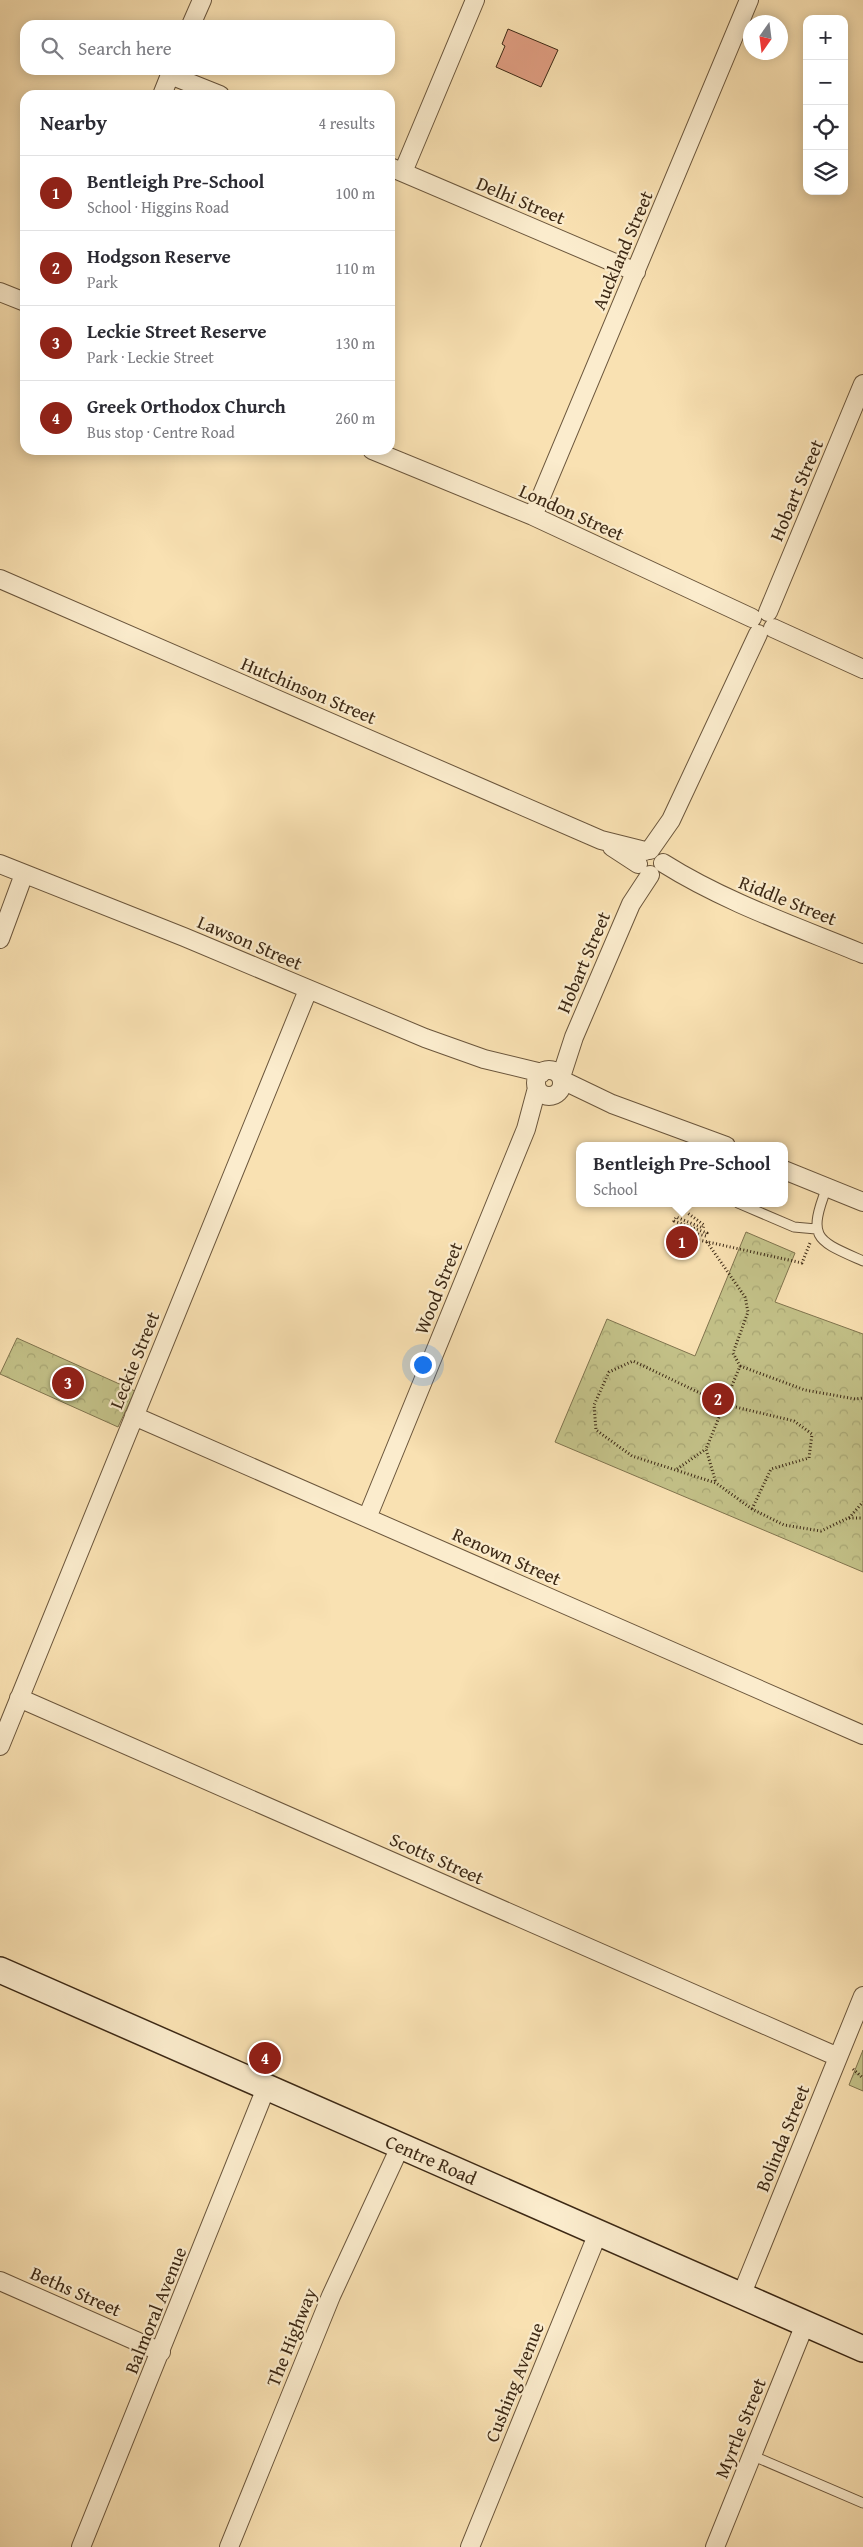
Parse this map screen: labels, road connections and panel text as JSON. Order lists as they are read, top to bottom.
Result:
{
  "streets": {
    "main road": ["Centre Road"],
    "street": [
      "Delhi Street",
      "Auckland Street",
      "Hobart Street",
      "London Street",
      "Hutchinson Street",
      "Riddle Street",
      "Lawson Street",
      "Wood Street",
      "Leckie Street",
      "Renown Street",
      "Scotts Street",
      "Bolinda Street",
      "Beths Street",
      "Balmoral Avenue",
      "The Highway",
      "Cushing Avenue",
      "Myrtle Street"
    ]
  },
  "crossings": [
    ["Delhi Street", "Auckland Street"],
    ["Auckland Street", "London Street"],
    ["Hobart Street", "London Street"],
    ["Hobart Street", "Hutchinson Street"],
    ["Hobart Street", "Riddle Street"],
    ["Hobart Street", "Lawson Street"],
    ["Hobart Street", "Wood Street"],
    ["Hutchinson Street", "Riddle Street"],
    ["Lawson Street", "Wood Street"],
    ["Lawson Street", "Leckie Street"],
    ["Wood Street", "Renown Street"],
    ["Leckie Street", "Renown Street"],
    ["Leckie Street", "Scotts Street"],
    ["Scotts Street", "Bolinda Street"],
    ["Bolinda Street", "Centre Road"],
    ["Centre Road", "Balmoral Avenue"],
    ["Centre Road", "The Highway"],
    ["Centre Road", "Cushing Avenue"],
    ["Centre Road", "Myrtle Street"],
    ["Beths Street", "Balmoral Avenue"]
  ],
  "north": "bottom",
  "page": {
    "map_buttons": ["+", "−"],
    "search": "Search here",
    "heading": ["Nearby", "4 results"],
    "list": [
      {
        "mark": "1",
        "name": "Bentleigh Pre-School",
        "note": "School · Higgins Road",
        "value": "100 m"
      },
      {
        "mark": "2",
        "name": "Hodgson Reserve",
        "note": "Park",
        "value": "110 m"
      },
      {
        "mark": "3",
        "name": "Leckie Street Reserve",
        "note": "Park · Leckie Street",
        "value": "130 m"
      },
      {
        "mark": "4",
        "name": "Greek Orthodox Church",
        "note": "Bus stop · Centre Road",
        "value": "260 m"
      }
    ],
    "popup": ["Bentleigh Pre-School", "School"],
    "pins": [
      "1",
      "3",
      "2",
      "4"
    ]
  }
}
